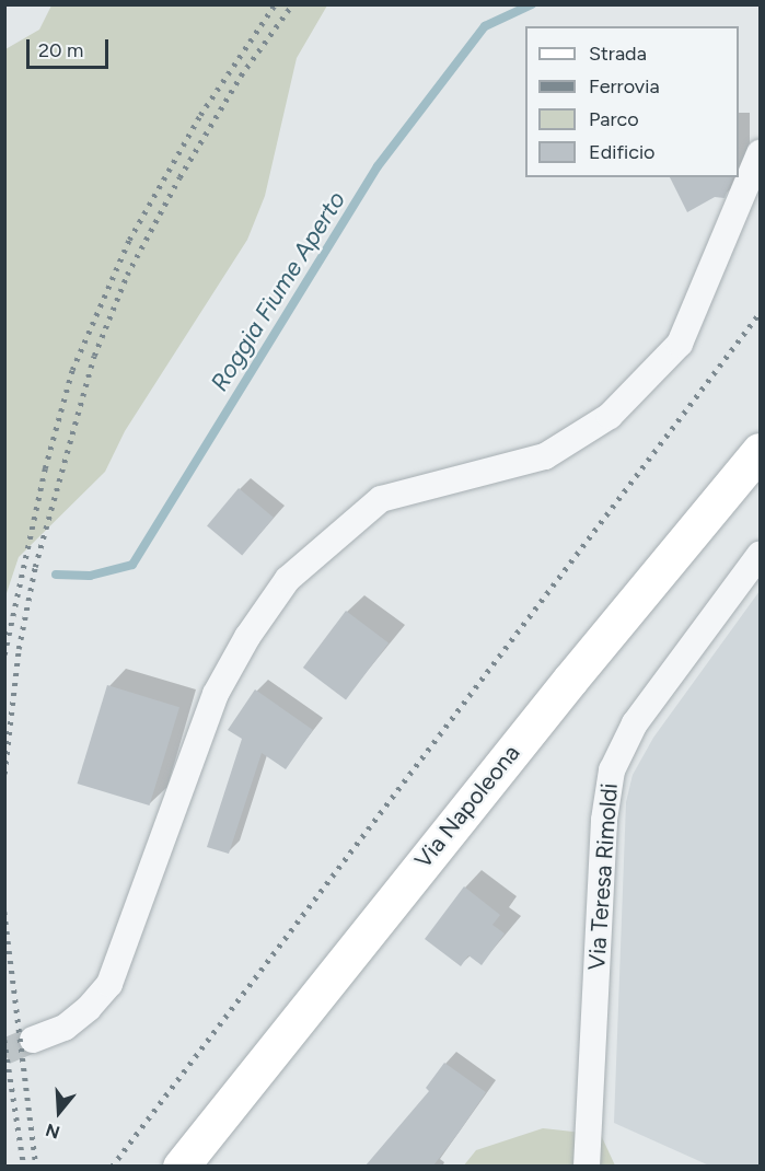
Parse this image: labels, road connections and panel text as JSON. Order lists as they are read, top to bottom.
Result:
{
  "streets": {
    "main road": ["Via Napoleona"],
    "street": ["Via Teresa Rimoldi"]
  },
  "water": ["Roggia Fiume Aperto"],
  "legend": [
    "Strada",
    "Ferrovia",
    "Parco",
    "Edificio"
  ],
  "scale_bar": "20 m",
  "north": "bottom"
}
